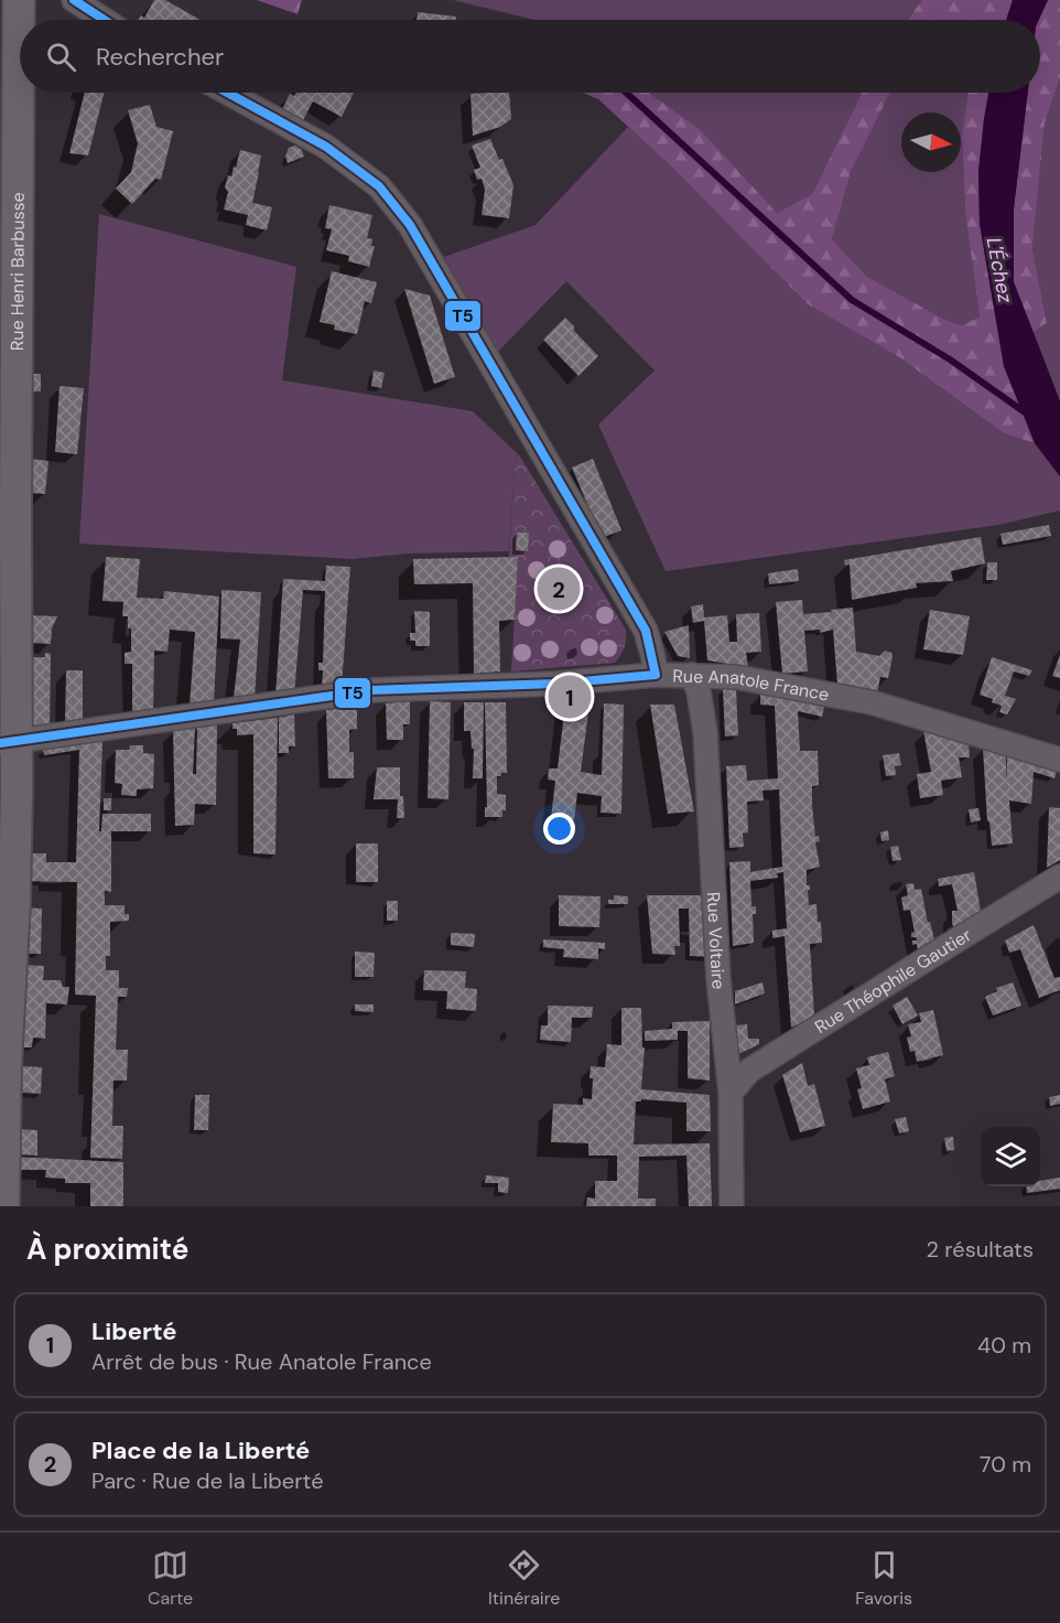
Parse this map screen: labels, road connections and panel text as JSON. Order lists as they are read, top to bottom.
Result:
{
  "streets": {
    "street": [
      "Rue Henri Barbusse",
      "Rue Anatole France",
      "Rue Voltaire",
      "Rue Théophile Gautier"
    ]
  },
  "crossings": [
    ["Rue Henri Barbusse", "Rue Anatole France"],
    ["Rue Anatole France", "Rue Voltaire"],
    ["Rue Voltaire", "Rue Théophile Gautier"]
  ],
  "water": ["L'Échez"],
  "lines": ["transit line T5"],
  "north": "right",
  "page": {
    "search": "Rechercher",
    "pins": ["2", "1"],
    "heading": ["À proximité", "2 résultats"],
    "list": [
      {
        "mark": "1",
        "name": "Liberté",
        "note": "Arrêt de bus · Rue Anatole France",
        "value": "40 m"
      },
      {
        "mark": "2",
        "name": "Place de la Liberté",
        "note": "Parc · Rue de la Liberté",
        "value": "70 m"
      }
    ],
    "nav": ["Carte", "Itinéraire", "Favoris"]
  }
}
